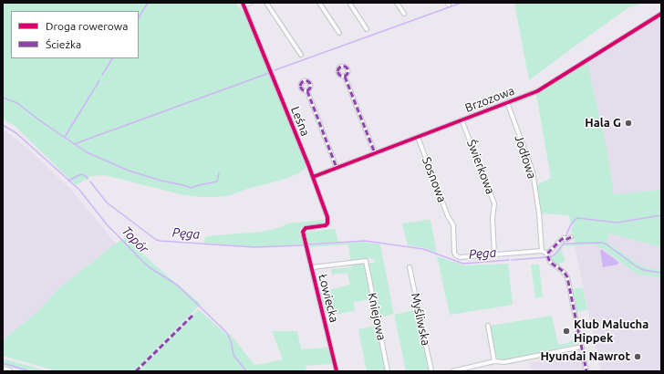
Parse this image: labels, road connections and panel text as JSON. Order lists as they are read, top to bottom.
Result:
{
  "streets": {
    "street": [
      "Brzozowa",
      "Leśna",
      "Jodłowa",
      "Świerkowa",
      "Sosnowa",
      "Łowiecka",
      "Kniejowa",
      "Myśliwska"
    ]
  },
  "crossings": [
    ["Brzozowa", "Leśna"],
    ["Brzozowa", "Jodłowa"],
    ["Brzozowa", "Świerkowa"],
    ["Brzozowa", "Sosnowa"],
    ["Leśna", "Łowiecka"],
    ["Świerkowa", "Sosnowa"],
    ["Łowiecka", "Kniejowa"]
  ],
  "water": ["Pęga", "Topór"],
  "places": ["Hala G", "Klub Malucha Hippek", "Hyundai Nawrot"],
  "legend": ["Droga rowerowa", "Ścieżka"]
}
